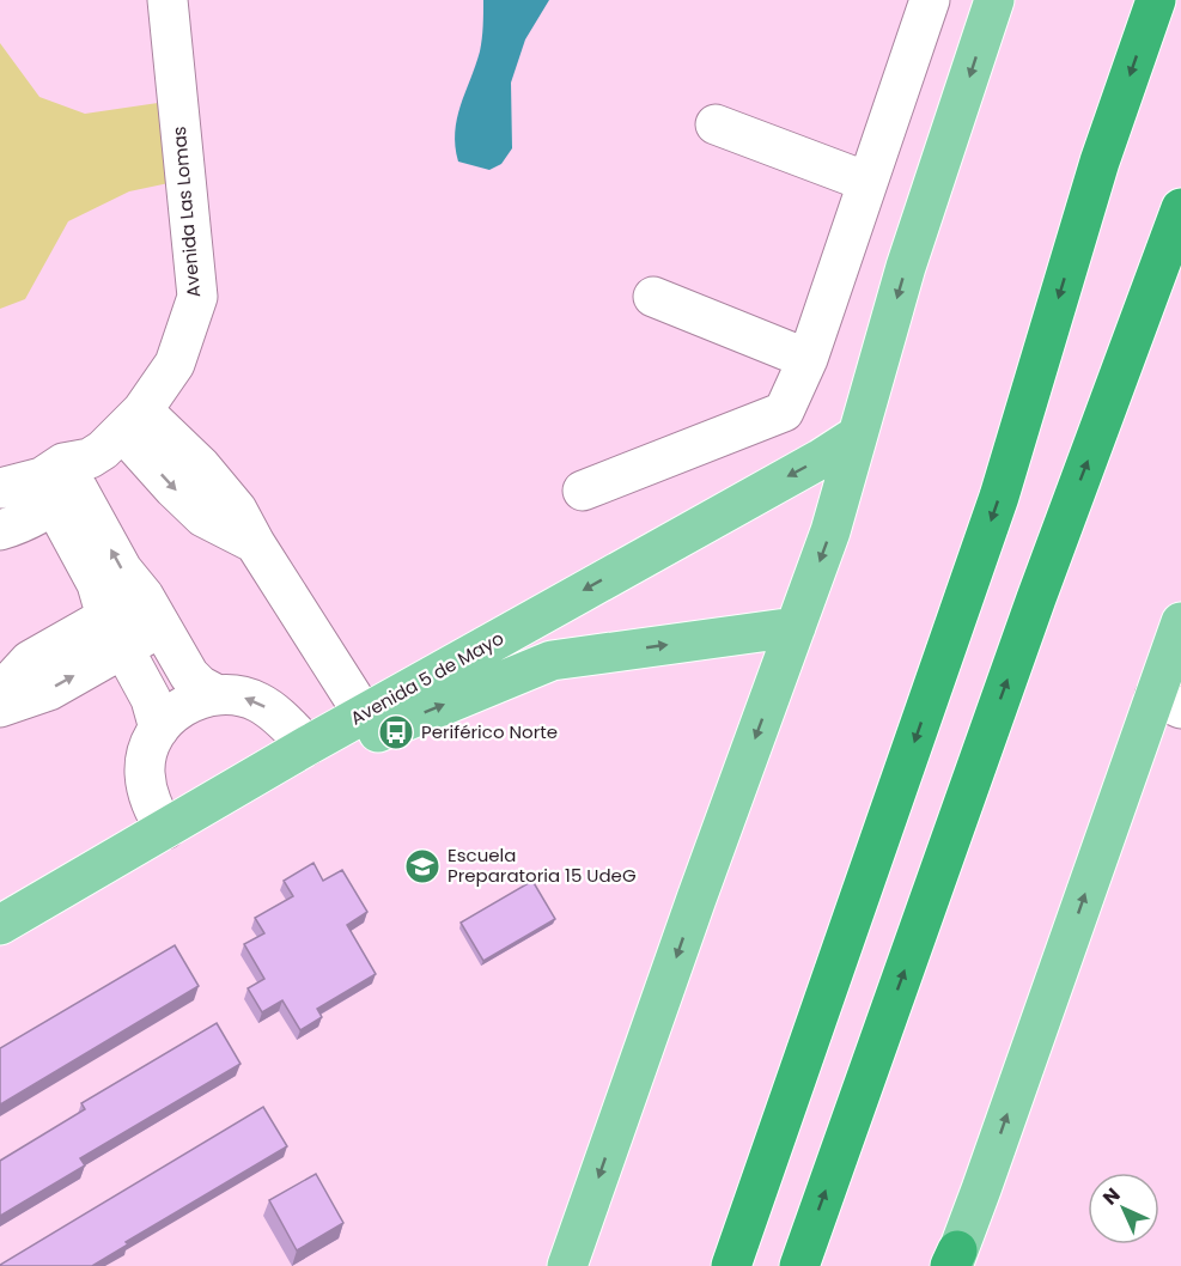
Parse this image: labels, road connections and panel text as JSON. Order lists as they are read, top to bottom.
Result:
{
  "streets": {
    "main road": ["Avenida 5 de Mayo"],
    "street": ["Avenida Las Lomas"]
  },
  "places": {
    "bus stop": ["Periférico Norte"],
    "school or university": ["Escuela Preparatoria 15 UdeG"]
  },
  "north": "top left"
}
